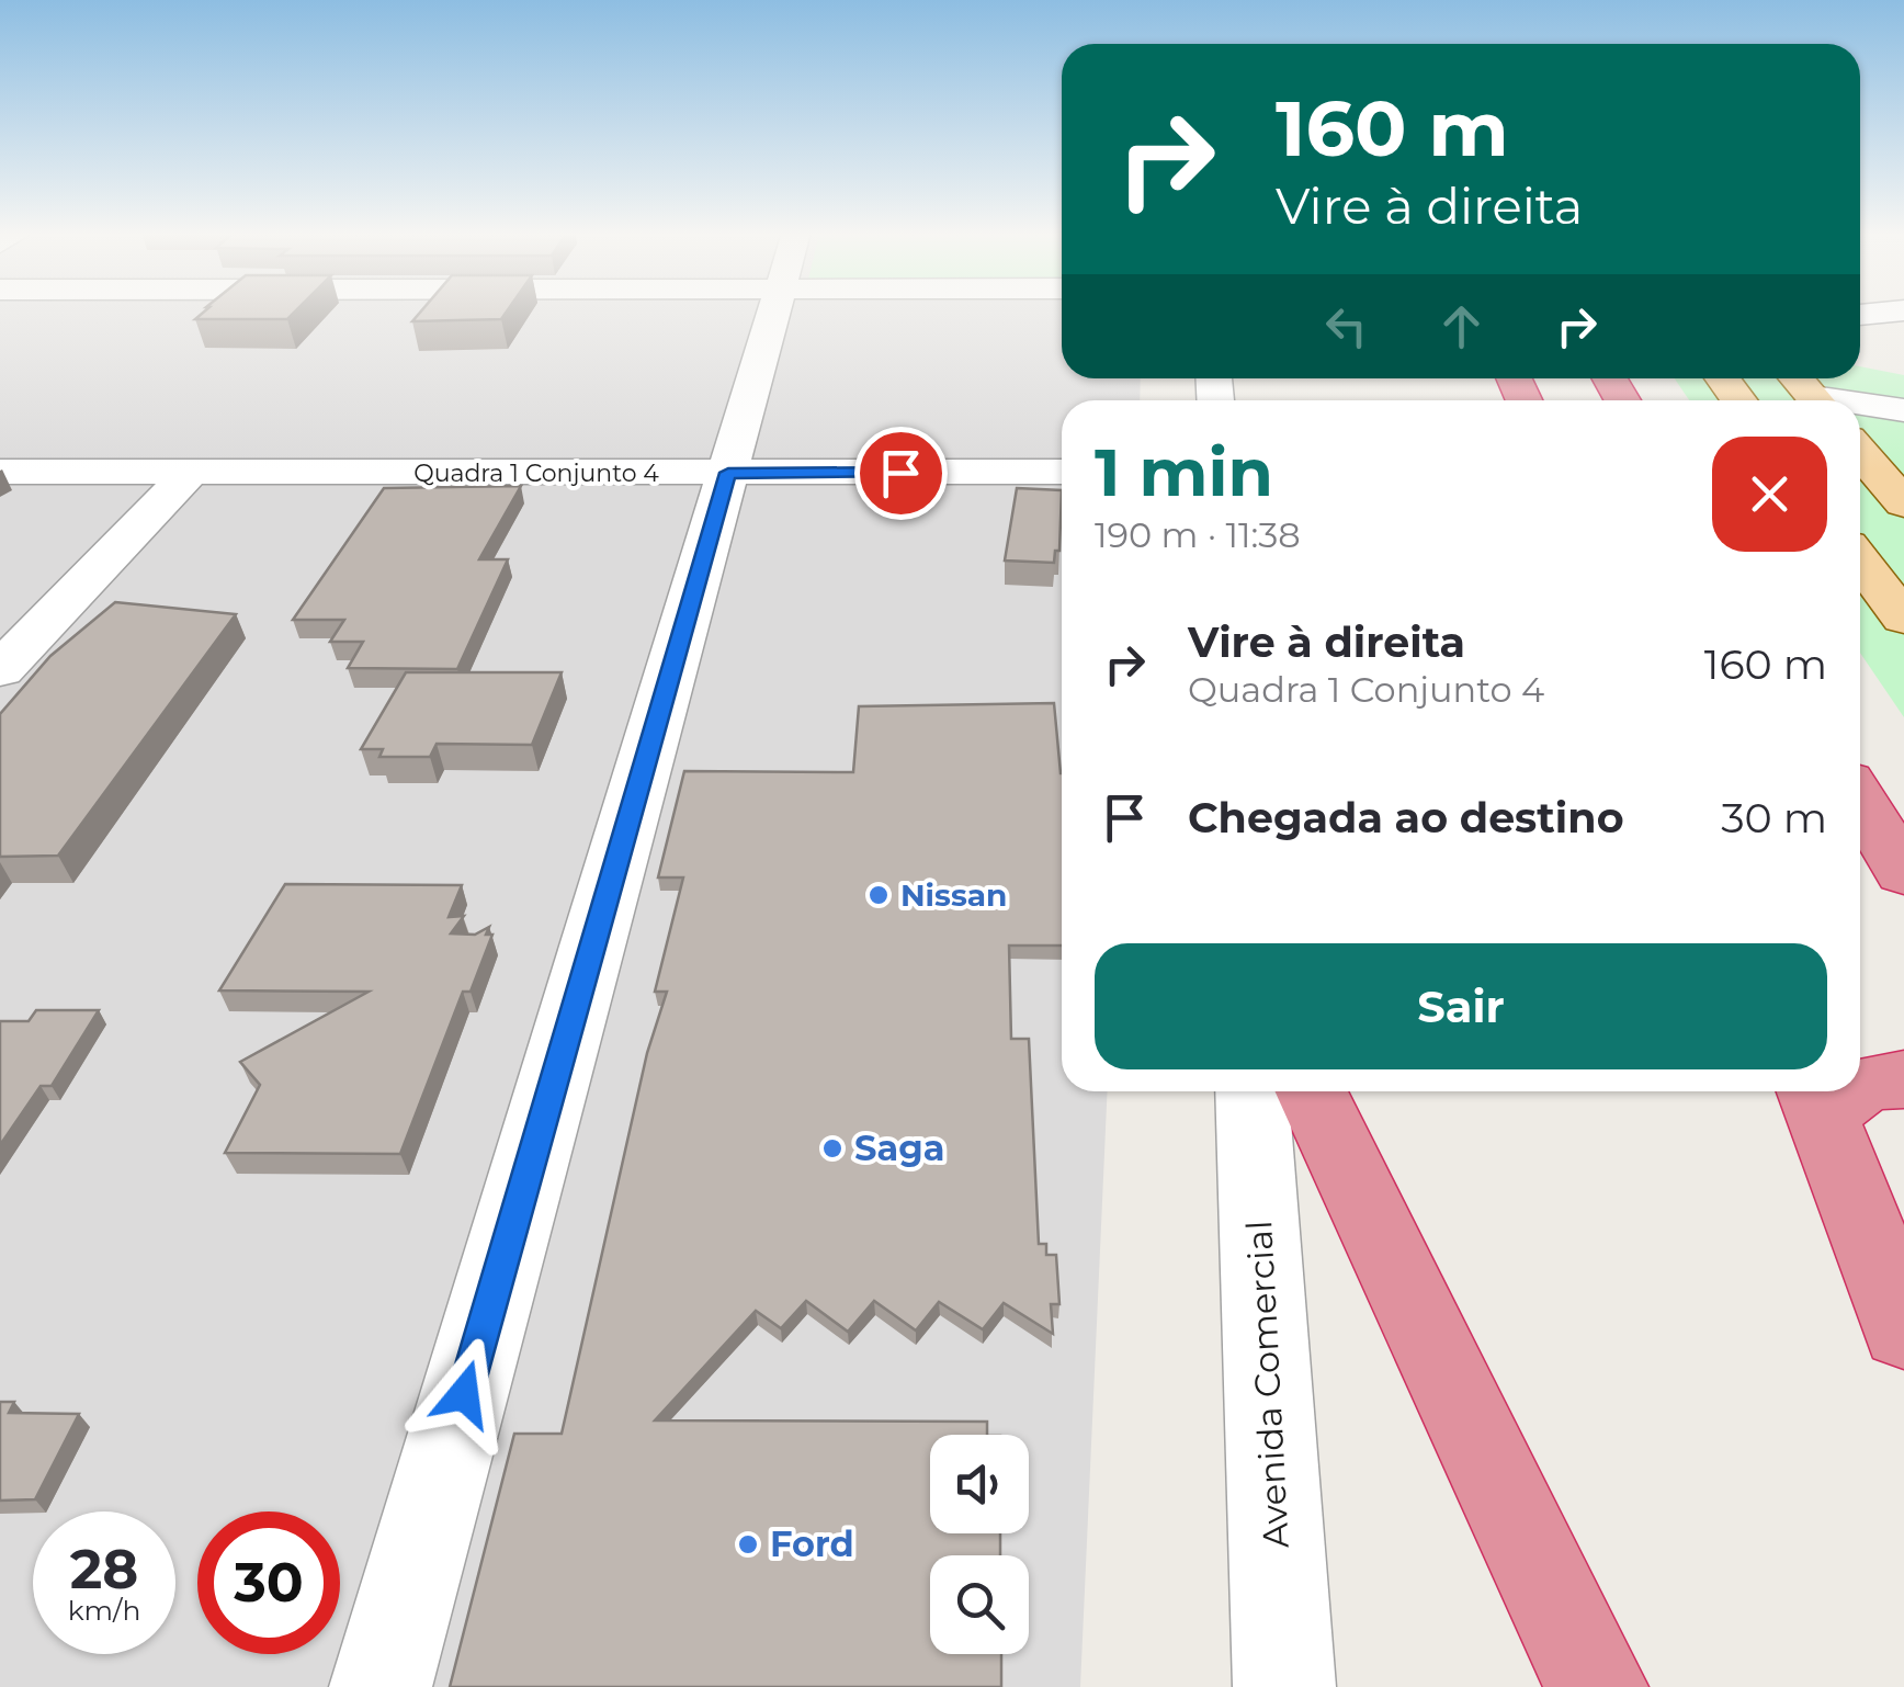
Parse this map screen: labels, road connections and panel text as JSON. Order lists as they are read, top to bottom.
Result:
{
  "streets": {
    "street": ["Quadra 1 Conjunto 4", "Avenida Comercial"]
  },
  "places": ["Nissan", "Saga", "Ford"],
  "page": {
    "turn": ["160 m", "Vire à direita"],
    "heading": ["1 min", "190 m · 11:38"],
    "list": [
      {
        "name": "Vire à direita",
        "note": "Quadra 1 Conjunto 4",
        "value": "160 m"
      },
      {
        "name": "Chegada ao destino",
        "value": "30 m"
      }
    ],
    "buttons": "Sair",
    "speed": "28 km/h",
    "limit": "30"
  }
}
